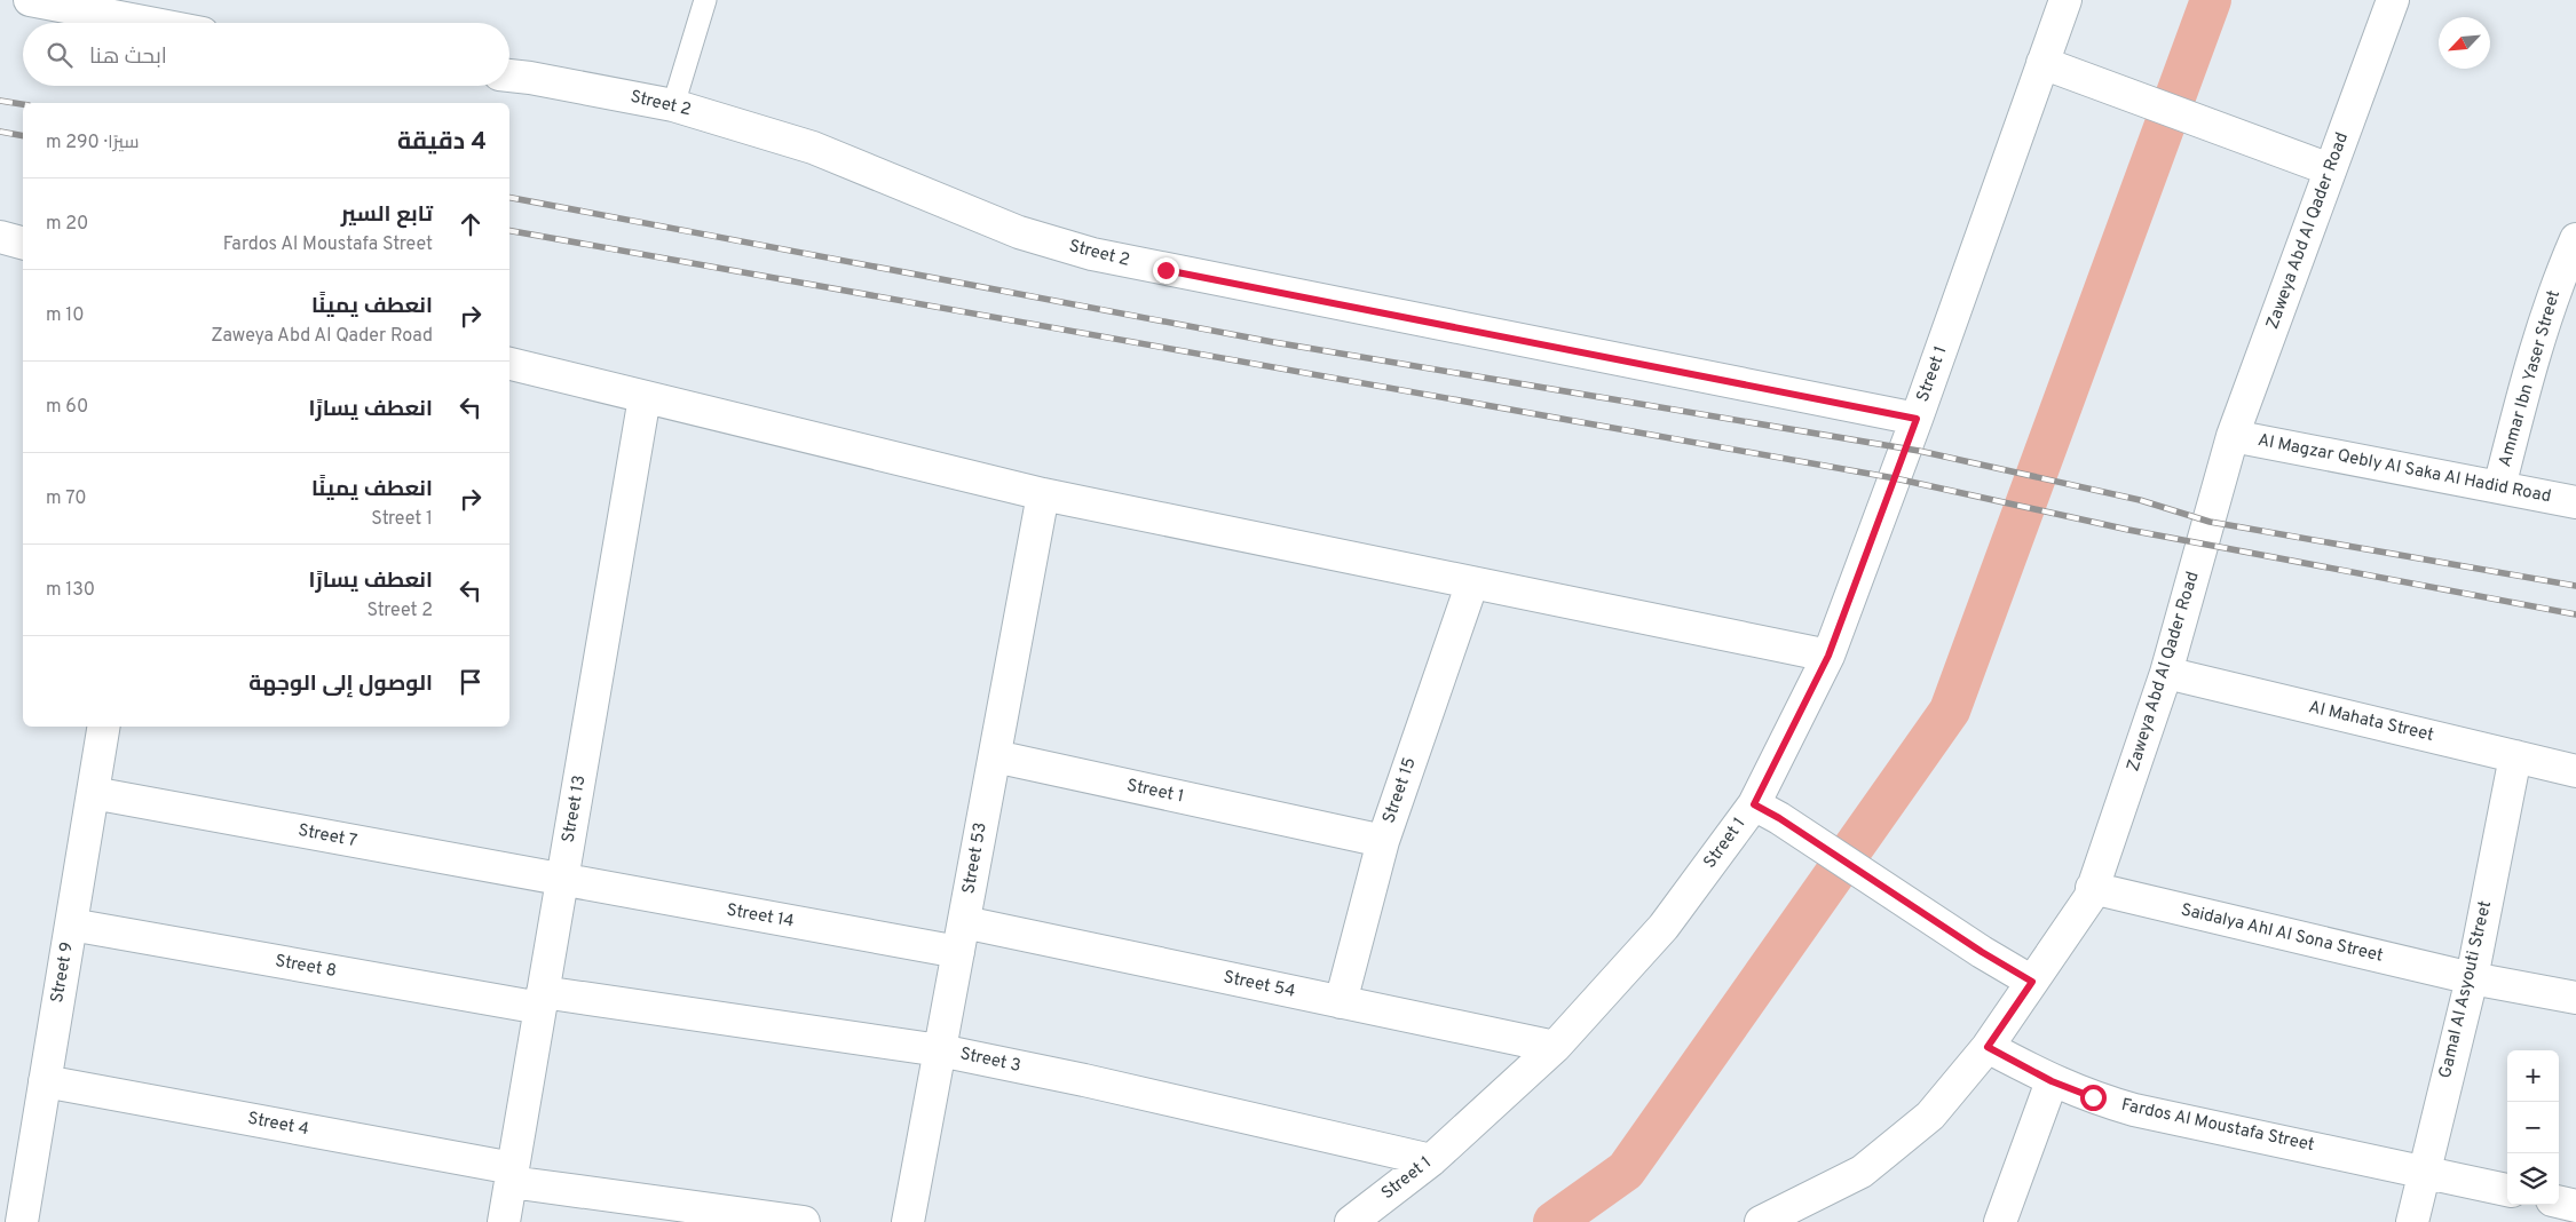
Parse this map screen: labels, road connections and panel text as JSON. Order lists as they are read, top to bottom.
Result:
{
  "streets": {
    "street": [
      "Street 2",
      "Zaweya Abd Al Qader Road",
      "Street 1",
      "Ammar Ibn Yaser Street",
      "Al Magzar Qebly Al Saka Al Hadid Road",
      "Al Mahata Street",
      "Street 15",
      "Street 13",
      "Street 7",
      "Street 53",
      "Street 14",
      "Saidalya Ahl Al Sona Street",
      "Street 8",
      "Street 9",
      "Street 54",
      "Gamal Al Asyouti Street",
      "Street 3",
      "Street 4",
      "Fardos Al Moustafa Street"
    ]
  },
  "crossings": [
    ["Street 2", "Street 1"],
    ["Zaweya Abd Al Qader Road", "Al Magzar Qebly Al Saka Al Hadid Road"],
    ["Zaweya Abd Al Qader Road", "Al Mahata Street"],
    ["Zaweya Abd Al Qader Road", "Saidalya Ahl Al Sona Street"],
    ["Zaweya Abd Al Qader Road", "Fardos Al Moustafa Street"],
    ["Street 1", "Street 15"],
    ["Street 1", "Street 53"],
    ["Street 1", "Street 54"],
    ["Street 1", "Street 3"],
    ["Ammar Ibn Yaser Street", "Al Magzar Qebly Al Saka Al Hadid Road"],
    ["Al Mahata Street", "Gamal Al Asyouti Street"],
    ["Street 15", "Street 54"],
    ["Street 13", "Street 7"],
    ["Street 13", "Street 14"],
    ["Street 13", "Street 8"],
    ["Street 13", "Street 3"],
    ["Street 13", "Street 4"],
    ["Street 7", "Street 14"],
    ["Street 7", "Street 9"],
    ["Street 53", "Street 14"],
    ["Street 53", "Street 54"],
    ["Street 53", "Street 3"],
    ["Saidalya Ahl Al Sona Street", "Gamal Al Asyouti Street"],
    ["Street 8", "Street 9"],
    ["Street 8", "Street 3"],
    ["Street 9", "Street 4"],
    ["Gamal Al Asyouti Street", "Fardos Al Moustafa Street"]
  ],
  "north": "bottom left",
  "page": {
    "search": "ابحث هنا",
    "heading": ["4 دقيقة", "سيرًا · 290 m"],
    "list": [
      ["تابع السير", "Fardos Al Moustafa Street", "20 m"],
      ["انعطف يمينًا", "Zaweya Abd Al Qader Road", "10 m"],
      ["انعطف يسارًا", "60 m"],
      ["انعطف يمينًا", "Street 1", "70 m"],
      ["انعطف يسارًا", "Street 2", "130 m"],
      "الوصول إلى الوجهة"
    ],
    "map_buttons": ["+", "−"]
  }
}
